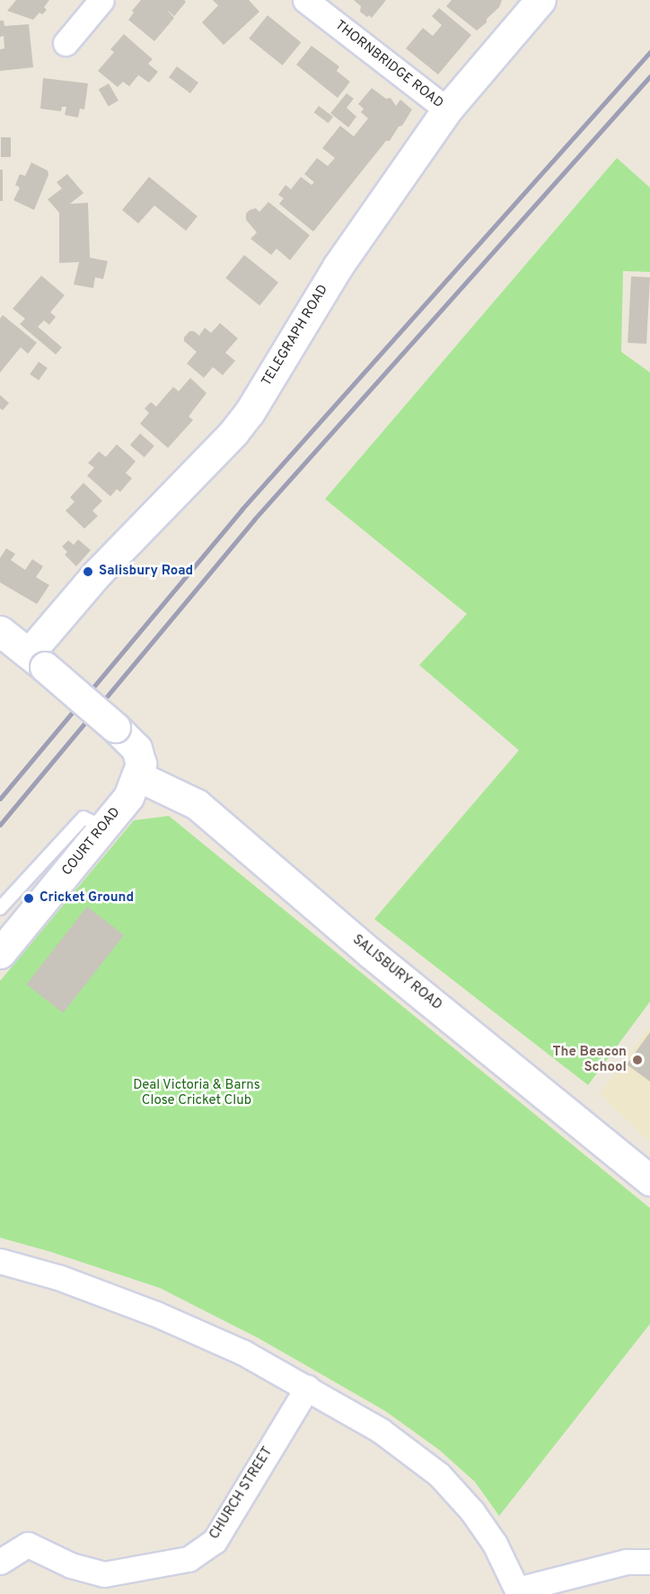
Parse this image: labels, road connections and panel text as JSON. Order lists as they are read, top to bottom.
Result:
{
  "streets": {
    "street": [
      "THORNBRIDGE ROAD",
      "TELEGRAPH ROAD",
      "COURT ROAD",
      "SALISBURY ROAD",
      "CHURCH STREET"
    ]
  },
  "crossings": [
    ["THORNBRIDGE ROAD", "TELEGRAPH ROAD"],
    ["COURT ROAD", "SALISBURY ROAD"]
  ],
  "parks": ["Deal Victoria & Barns Close Cricket Club"],
  "places": ["Salisbury Road", "Cricket Ground", "The Beacon School"]
}
